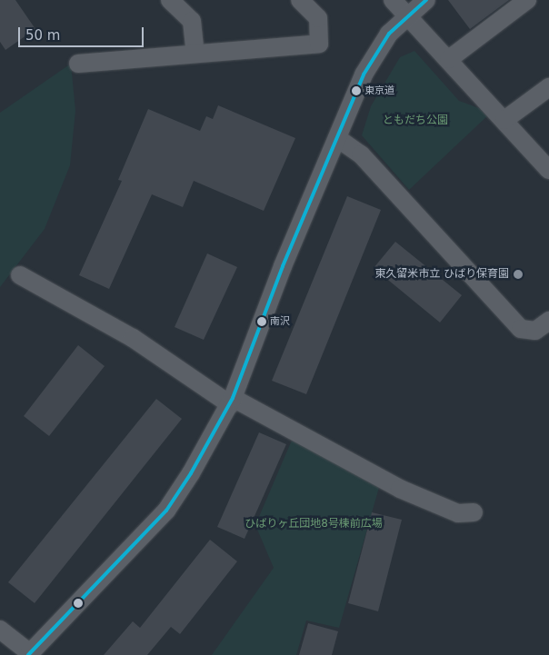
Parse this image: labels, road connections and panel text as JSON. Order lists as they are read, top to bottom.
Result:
{
  "parks": ["ともだち公園", "ひばりヶ丘団地8号棟前広場"],
  "places": ["東京道", "東久留米市立 ひばり保育園", "南沢"],
  "scale_bar": "50 m"
}
